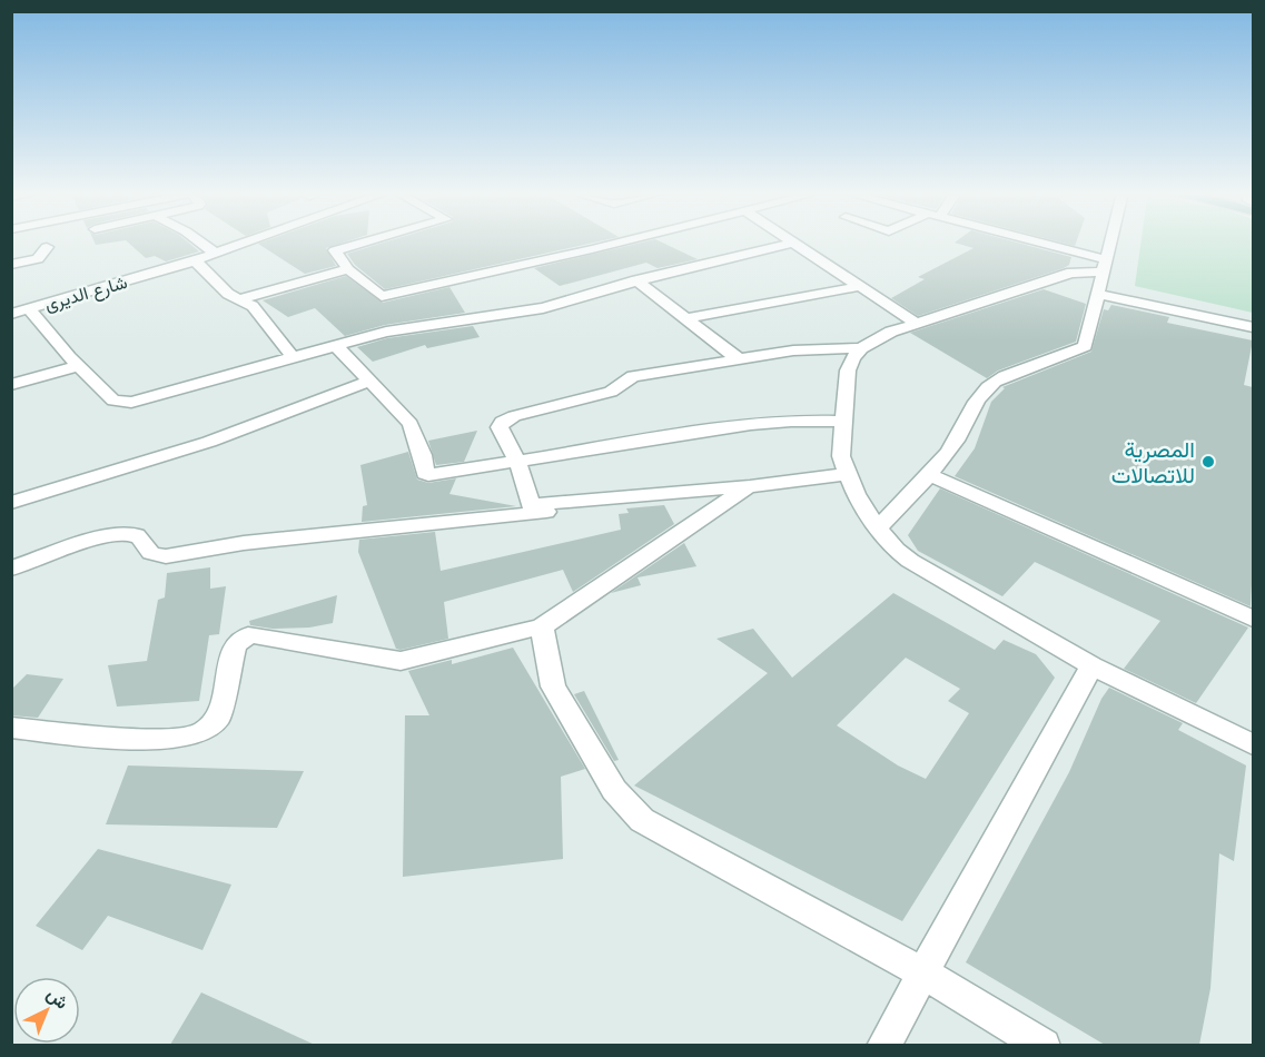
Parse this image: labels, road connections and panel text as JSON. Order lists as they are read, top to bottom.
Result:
{
  "streets": {
    "street": ["شارع الديرى"]
  },
  "places": ["المصرية للاتصالات"],
  "north": "top right"
}
